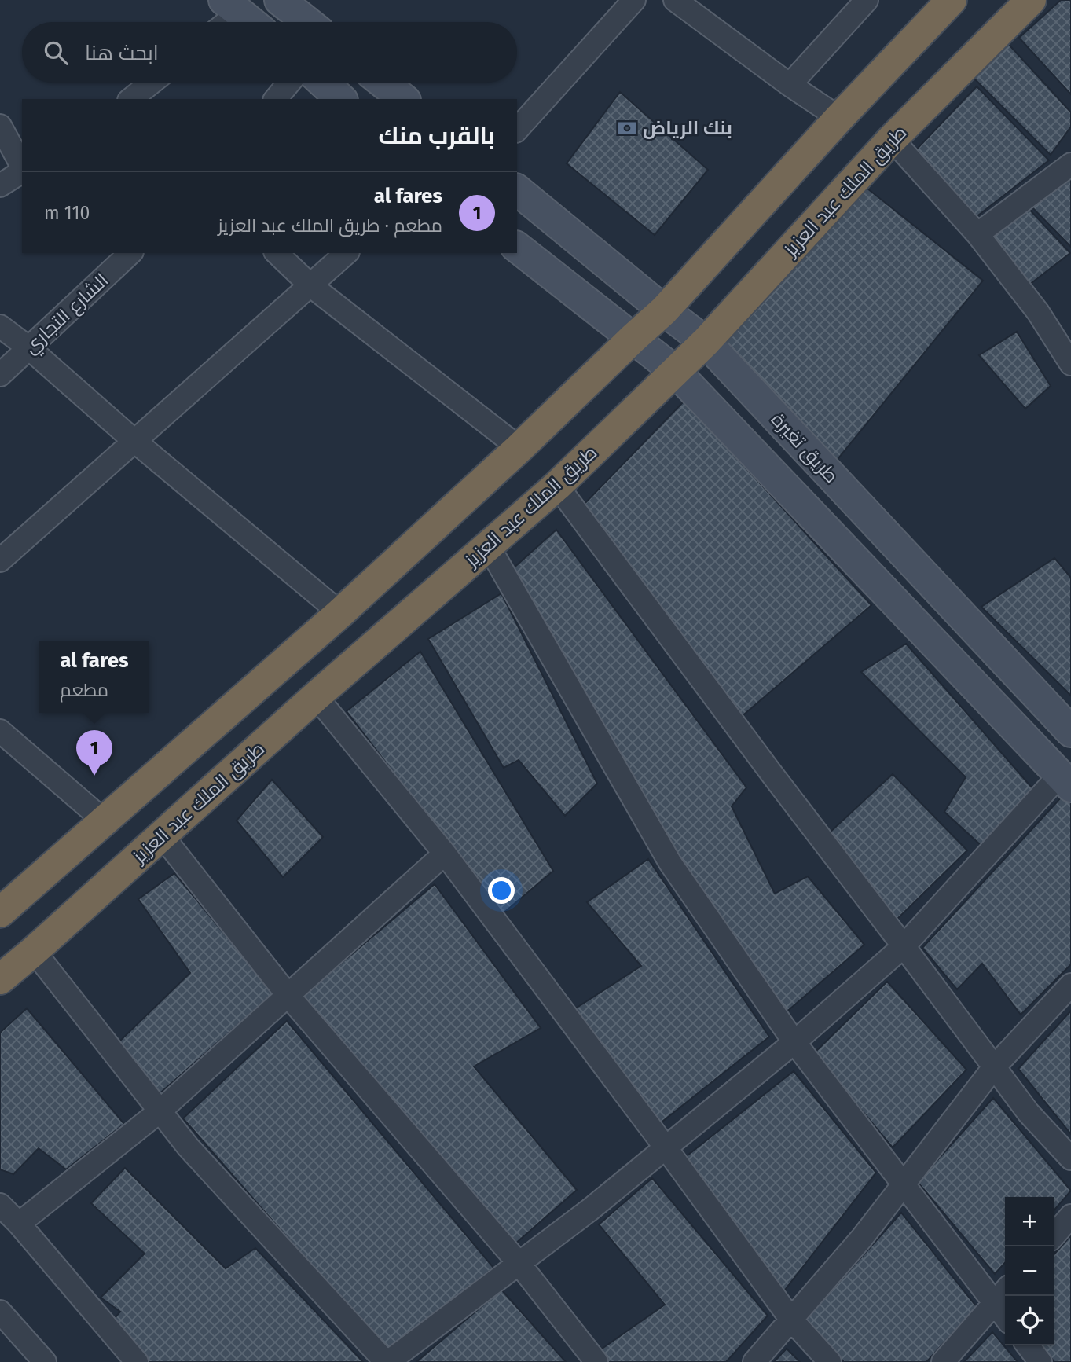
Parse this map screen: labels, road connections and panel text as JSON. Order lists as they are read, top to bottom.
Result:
{
  "streets": {
    "highway": ["طريق الملك عبد العزيز"],
    "main road": ["طريق تغيرة"],
    "street": ["الشارع التجاري"]
  },
  "crossings": [
    ["طريق الملك عبد العزيز", "طريق تغيرة"]
  ],
  "places": {
    "bank": ["بنك الرياض"]
  },
  "page": {
    "search": "ابحث هنا",
    "heading": "بالقرب منك",
    "list": [
      {
        "mark": "1",
        "name": "al fares",
        "note": "مطعم · طريق الملك عبد العزيز",
        "value": "110 m"
      }
    ],
    "popup": ["al fares", "مطعم"],
    "pins": "1",
    "map_buttons": ["+", "−"]
  }
}
